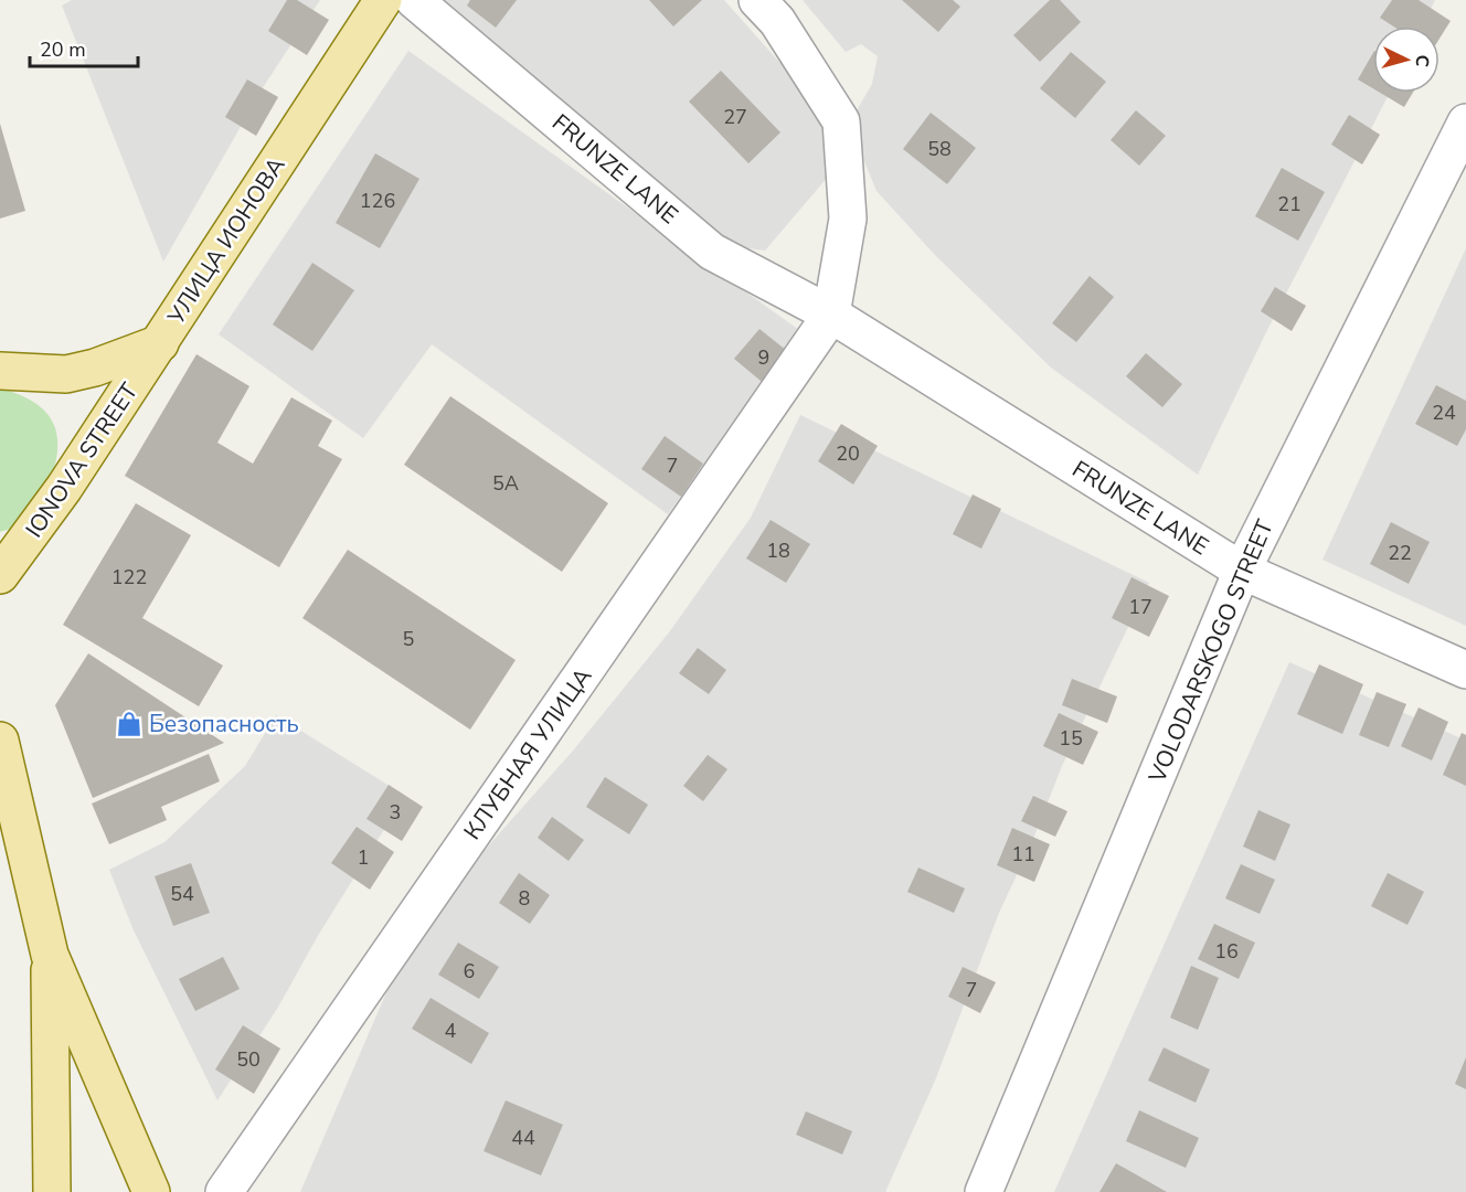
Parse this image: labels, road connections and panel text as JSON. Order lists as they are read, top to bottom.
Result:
{
  "streets": {
    "main road": ["УЛИЦА ИОНОВА", "IONOVA STREET"],
    "street": ["FRUNZE LANE", "VOLODARSKOGO STREET", "КЛУБНАЯ УЛИЦА"]
  },
  "crossings": [
    ["FRUNZE LANE", "VOLODARSKOGO STREET"],
    ["FRUNZE LANE", "КЛУБНАЯ УЛИЦА"],
    ["УЛИЦА ИОНОВА", "IONOVA STREET"]
  ],
  "places": {
    "shop": ["Безопасность"]
  },
  "house_numbers": [
    "27",
    "58",
    "126",
    "21",
    "9",
    "24",
    "20",
    "7",
    "5А",
    "18",
    "22",
    "122",
    "17",
    "5",
    "15",
    "3",
    "11",
    "1",
    "54",
    "8",
    "16",
    "6",
    "7",
    "4",
    "50",
    "44"
  ],
  "scale_bar": "20 m",
  "north": "right"
}
